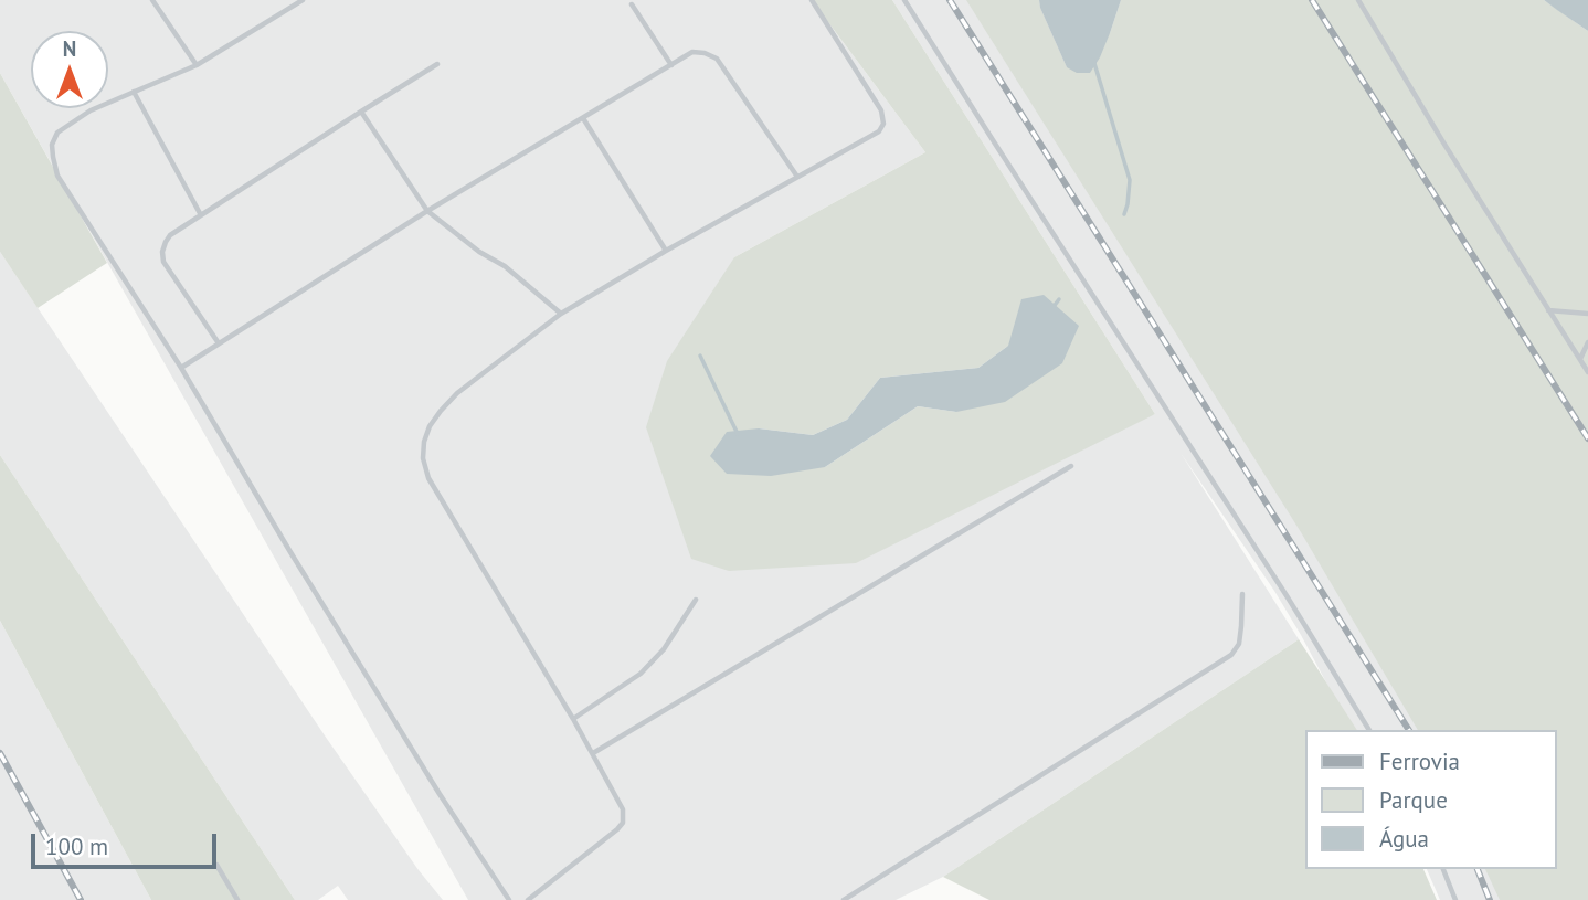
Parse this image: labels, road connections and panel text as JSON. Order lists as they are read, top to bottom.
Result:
{
  "legend": ["Ferrovia", "Parque", "Água"],
  "scale_bar": "100 m",
  "north": "top"
}
